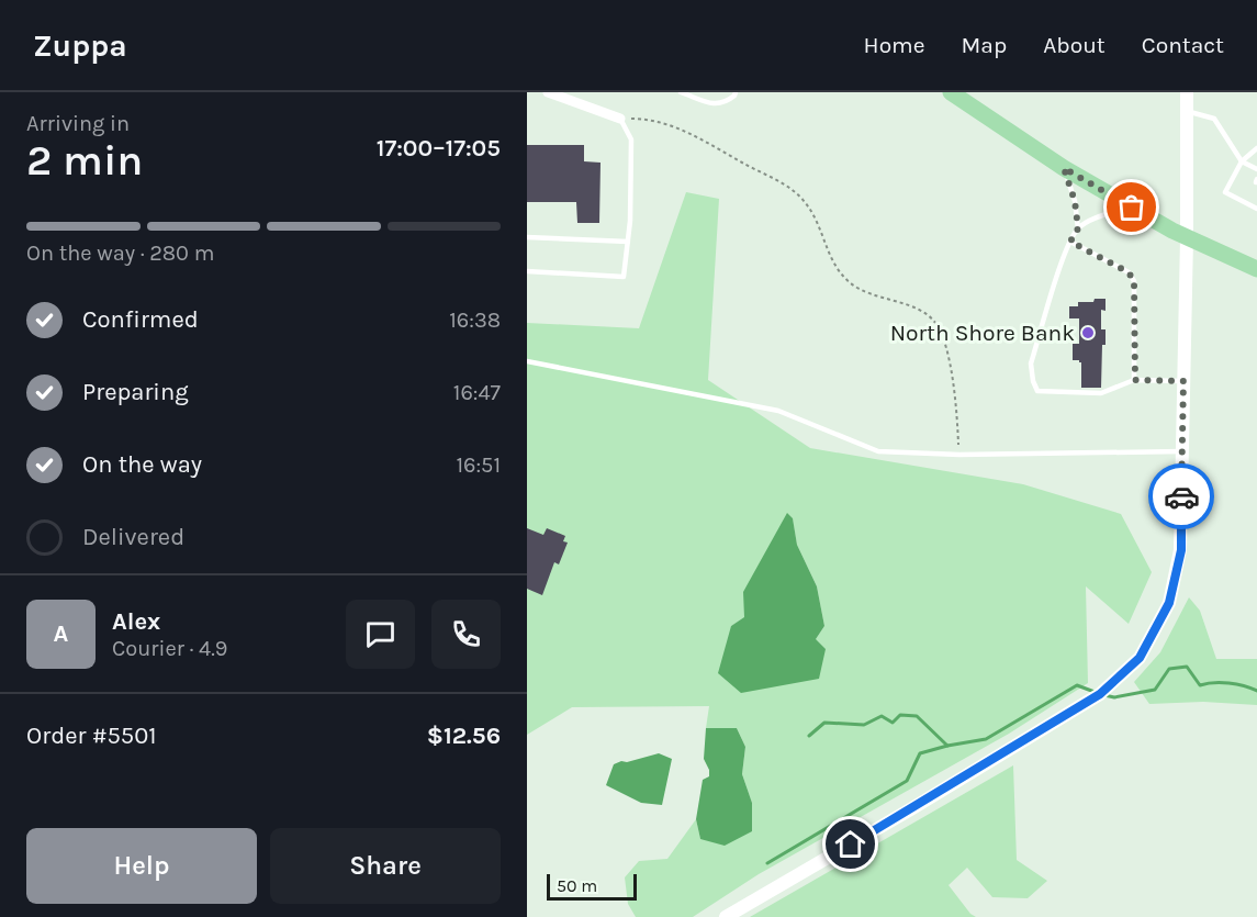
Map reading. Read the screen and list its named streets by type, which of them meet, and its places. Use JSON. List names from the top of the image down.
{
  "places": ["North Shore Bank"],
  "scale_bar": "50 m",
  "page": {
    "header": "Zuppa",
    "nav": [
      "Home",
      "Map",
      "About",
      "Contact"
    ],
    "heading": ["2 min", "Arriving in", "17:00–17:05"],
    "panel": [
      "Alex",
      "Courier · 4.9",
      "Order #5501",
      "$12.56"
    ],
    "bar": "On the way · 280 m",
    "list": [
      ["Confirmed", "16:38"],
      ["Preparing", "16:47"],
      ["On the way", "16:51"],
      "Delivered"
    ],
    "round": "A",
    "buttons": ["Help", "Share"],
    "scale": "50 m"
  }
}
